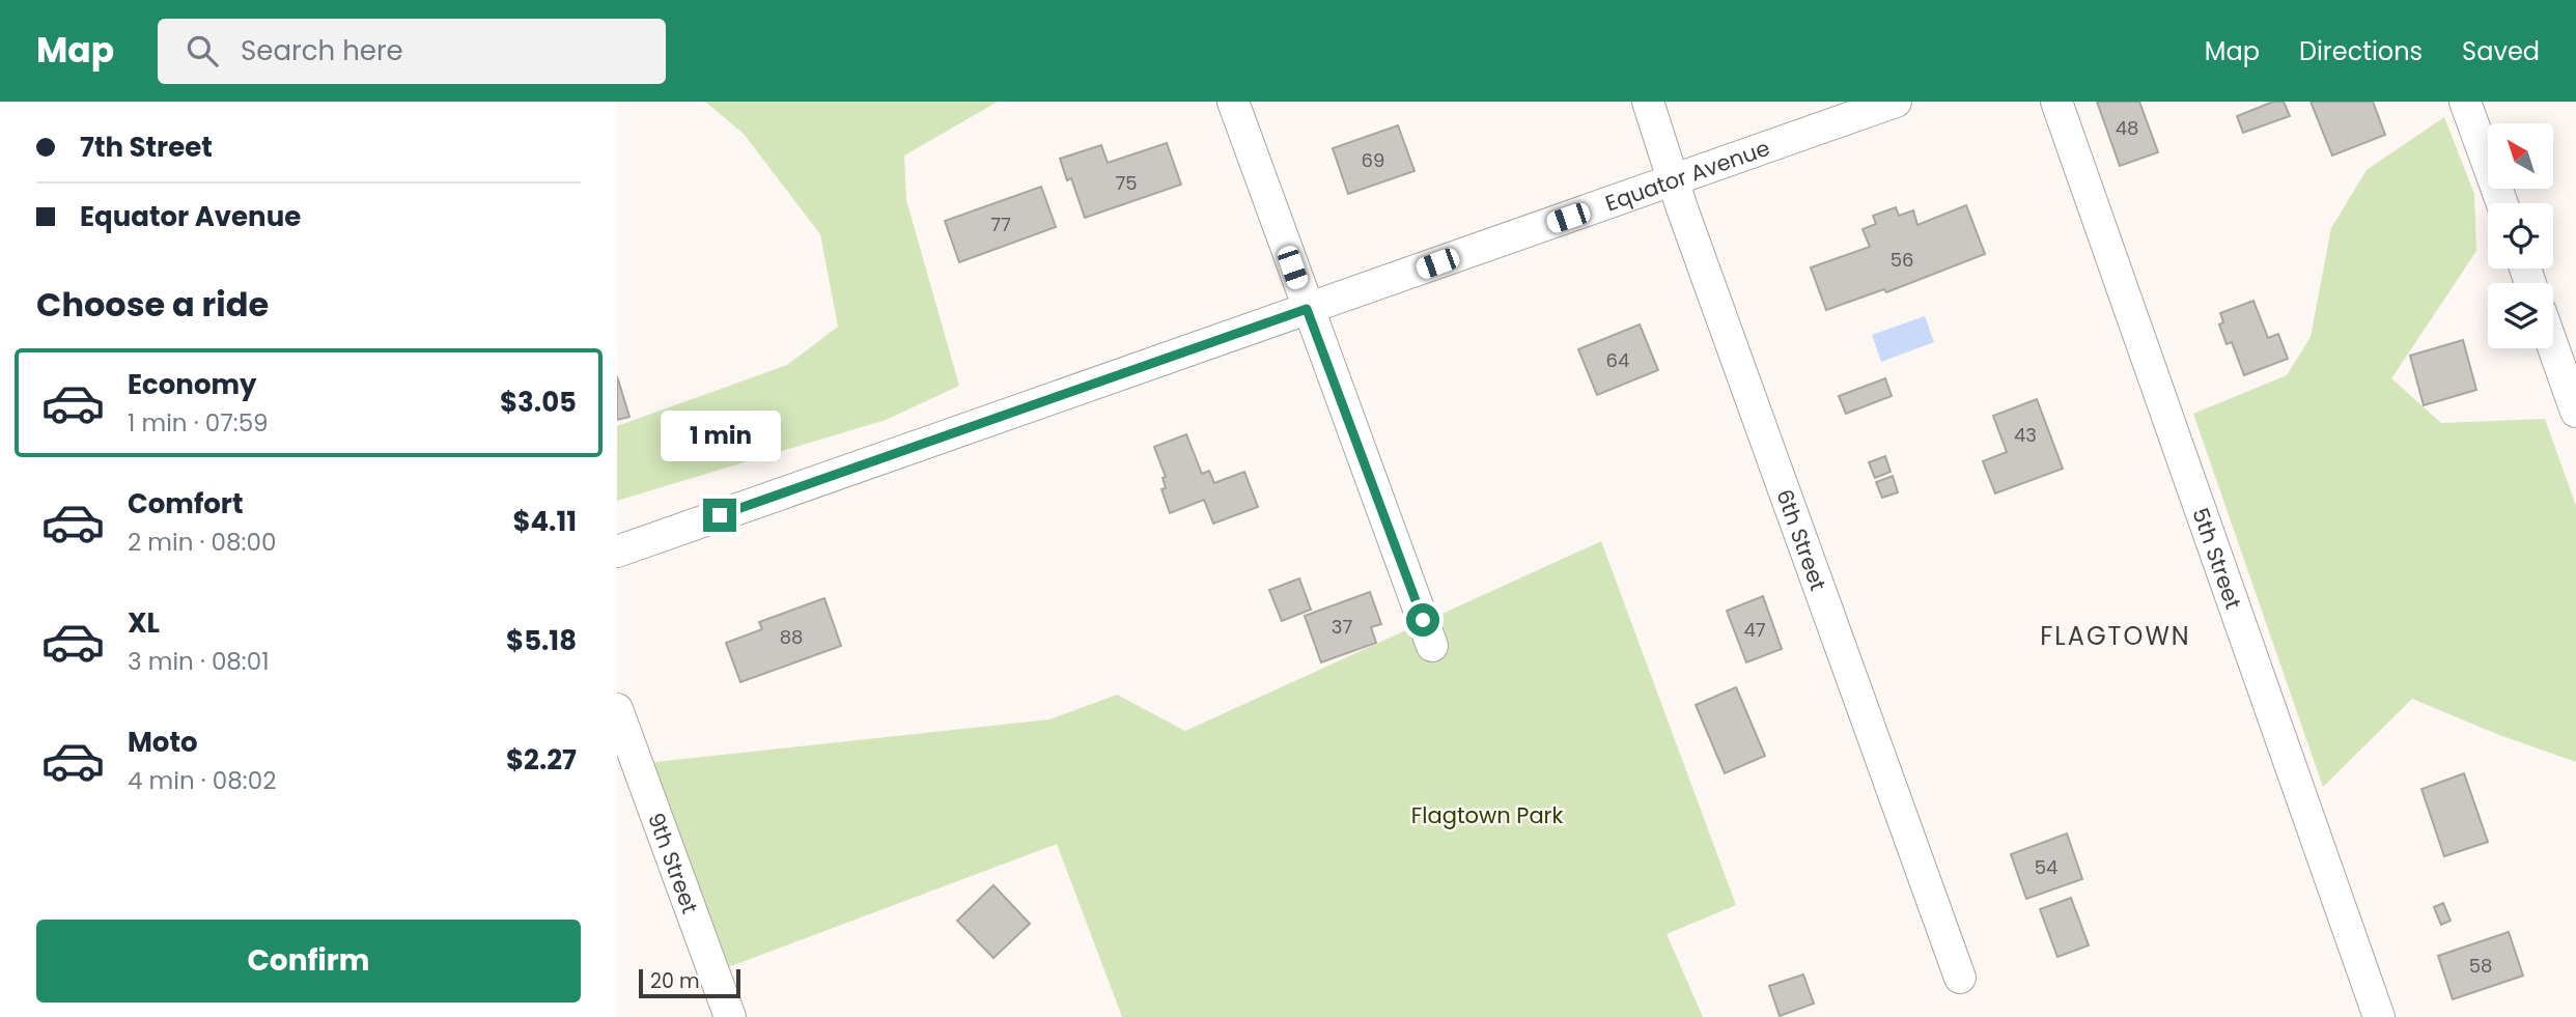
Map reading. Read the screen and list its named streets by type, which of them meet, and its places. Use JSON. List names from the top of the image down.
{
  "streets": {
    "street": [
      "Equator Avenue",
      "6th Street",
      "5th Street",
      "9th Street"
    ]
  },
  "crossings": [
    ["Equator Avenue", "6th Street"]
  ],
  "districts": ["FLAGTOWN"],
  "parks": ["Flagtown Park"],
  "house_numbers": [
    "48",
    "69",
    "75",
    "77",
    "56",
    "64",
    "43",
    "37",
    "47",
    "88",
    "54",
    "58"
  ],
  "scale_bar": "20 m",
  "north": "top left",
  "page": {
    "header": "Map",
    "search": "Search here",
    "nav": ["Map", "Directions", "Saved"],
    "banner": ["7th Street", "Equator Avenue"],
    "heading": "Choose a ride",
    "list": [
      {
        "name": "Economy",
        "note": "1 min · 07:59",
        "value": "$3.05"
      },
      {
        "name": "Comfort",
        "note": "2 min · 08:00",
        "value": "$4.11"
      },
      {
        "name": "XL",
        "note": "3 min · 08:01",
        "value": "$5.18"
      },
      {
        "name": "Moto",
        "note": "4 min · 08:02",
        "value": "$2.27"
      }
    ],
    "bubble": "1 min",
    "buttons": "Confirm",
    "scale": "20 m"
  }
}
